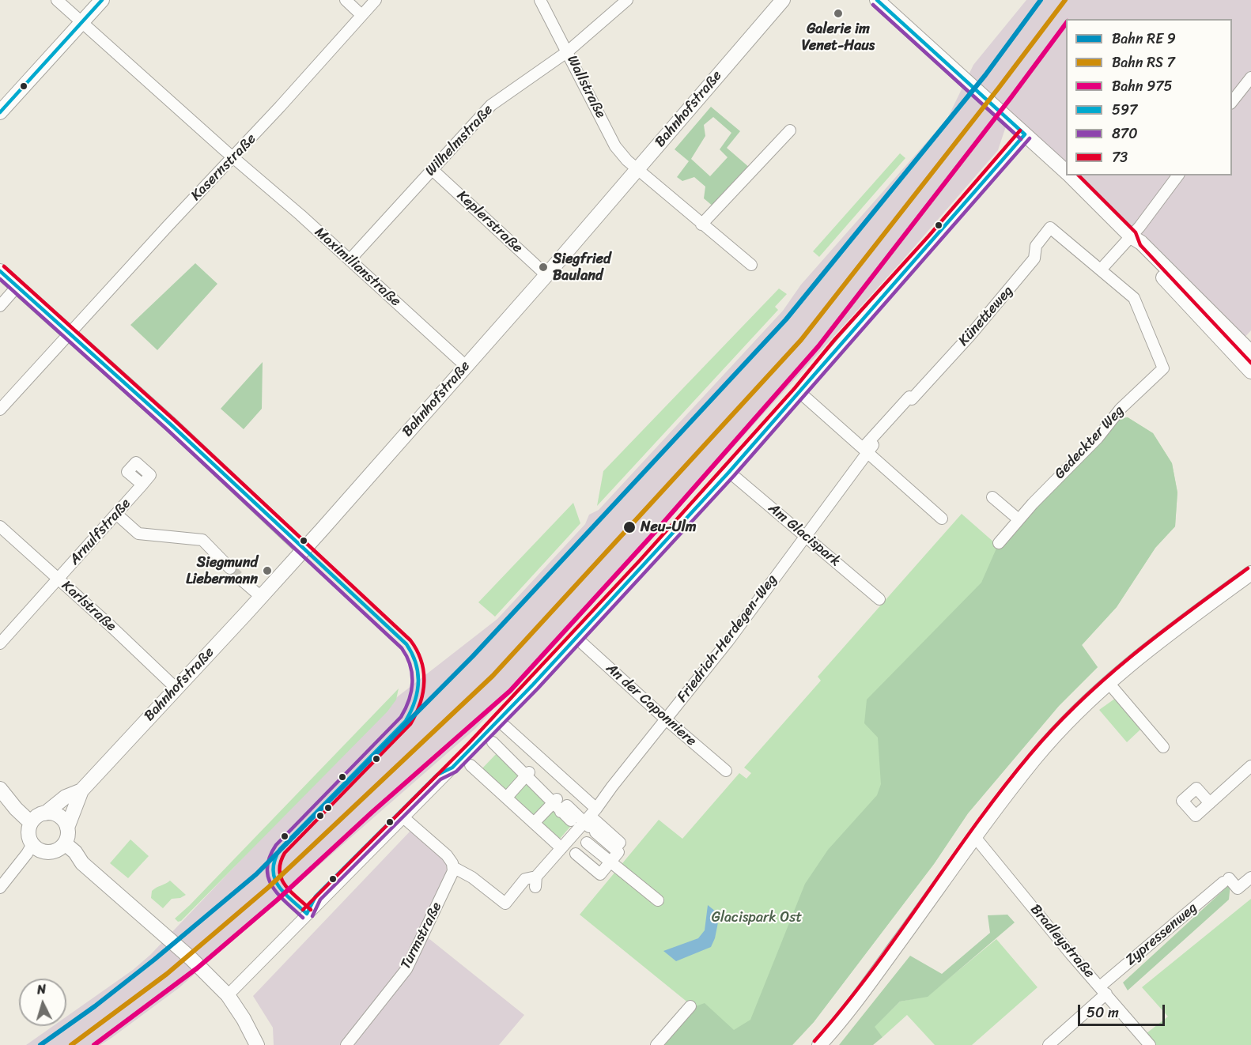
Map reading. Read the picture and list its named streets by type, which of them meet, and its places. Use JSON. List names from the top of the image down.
{
  "streets": {
    "street": [
      "Wallstraße",
      "Bahnhofstraße",
      "Wilhelmstraße",
      "Kasernstraße",
      "Keplerstraße",
      "Maximilianstraße",
      "Künetteweg",
      "Gedeckter Weg",
      "Arnulfstraße",
      "Am Glacispark",
      "Karlstraße",
      "Friedrich-Herdegen-Weg",
      "An der Caponniere",
      "Zypressenweg",
      "Turmstraße",
      "Bradleystraße"
    ]
  },
  "crossings": [
    ["Wallstraße", "Bahnhofstraße"],
    ["Wallstraße", "Wilhelmstraße"],
    ["Bahnhofstraße", "Keplerstraße"],
    ["Bahnhofstraße", "Maximilianstraße"],
    ["Bahnhofstraße", "Karlstraße"],
    ["Wilhelmstraße", "Keplerstraße"],
    ["Wilhelmstraße", "Maximilianstraße"],
    ["Kasernstraße", "Maximilianstraße"],
    ["Künetteweg", "Gedeckter Weg"],
    ["Künetteweg", "Friedrich-Herdegen-Weg"],
    ["Arnulfstraße", "Karlstraße"],
    ["Am Glacispark", "Friedrich-Herdegen-Weg"],
    ["Friedrich-Herdegen-Weg", "An der Caponniere"],
    ["Friedrich-Herdegen-Weg", "Turmstraße"],
    ["Zypressenweg", "Bradleystraße"]
  ],
  "parks": ["Glacispark Ost"],
  "places": [
    "Galerie im Venet-Haus",
    "Siegfried Bauland",
    "Neu-Ulm",
    "Siegmund Liebermann"
  ],
  "lines": [
    "transit line 597",
    "transit line 870",
    "rail line 975",
    "transit line 73"
  ],
  "legend": [
    "Bahn RE 9",
    "Bahn RS 7",
    "Bahn 975",
    "597",
    "870",
    "73"
  ],
  "scale_bar": "50 m",
  "north": "top"
}
